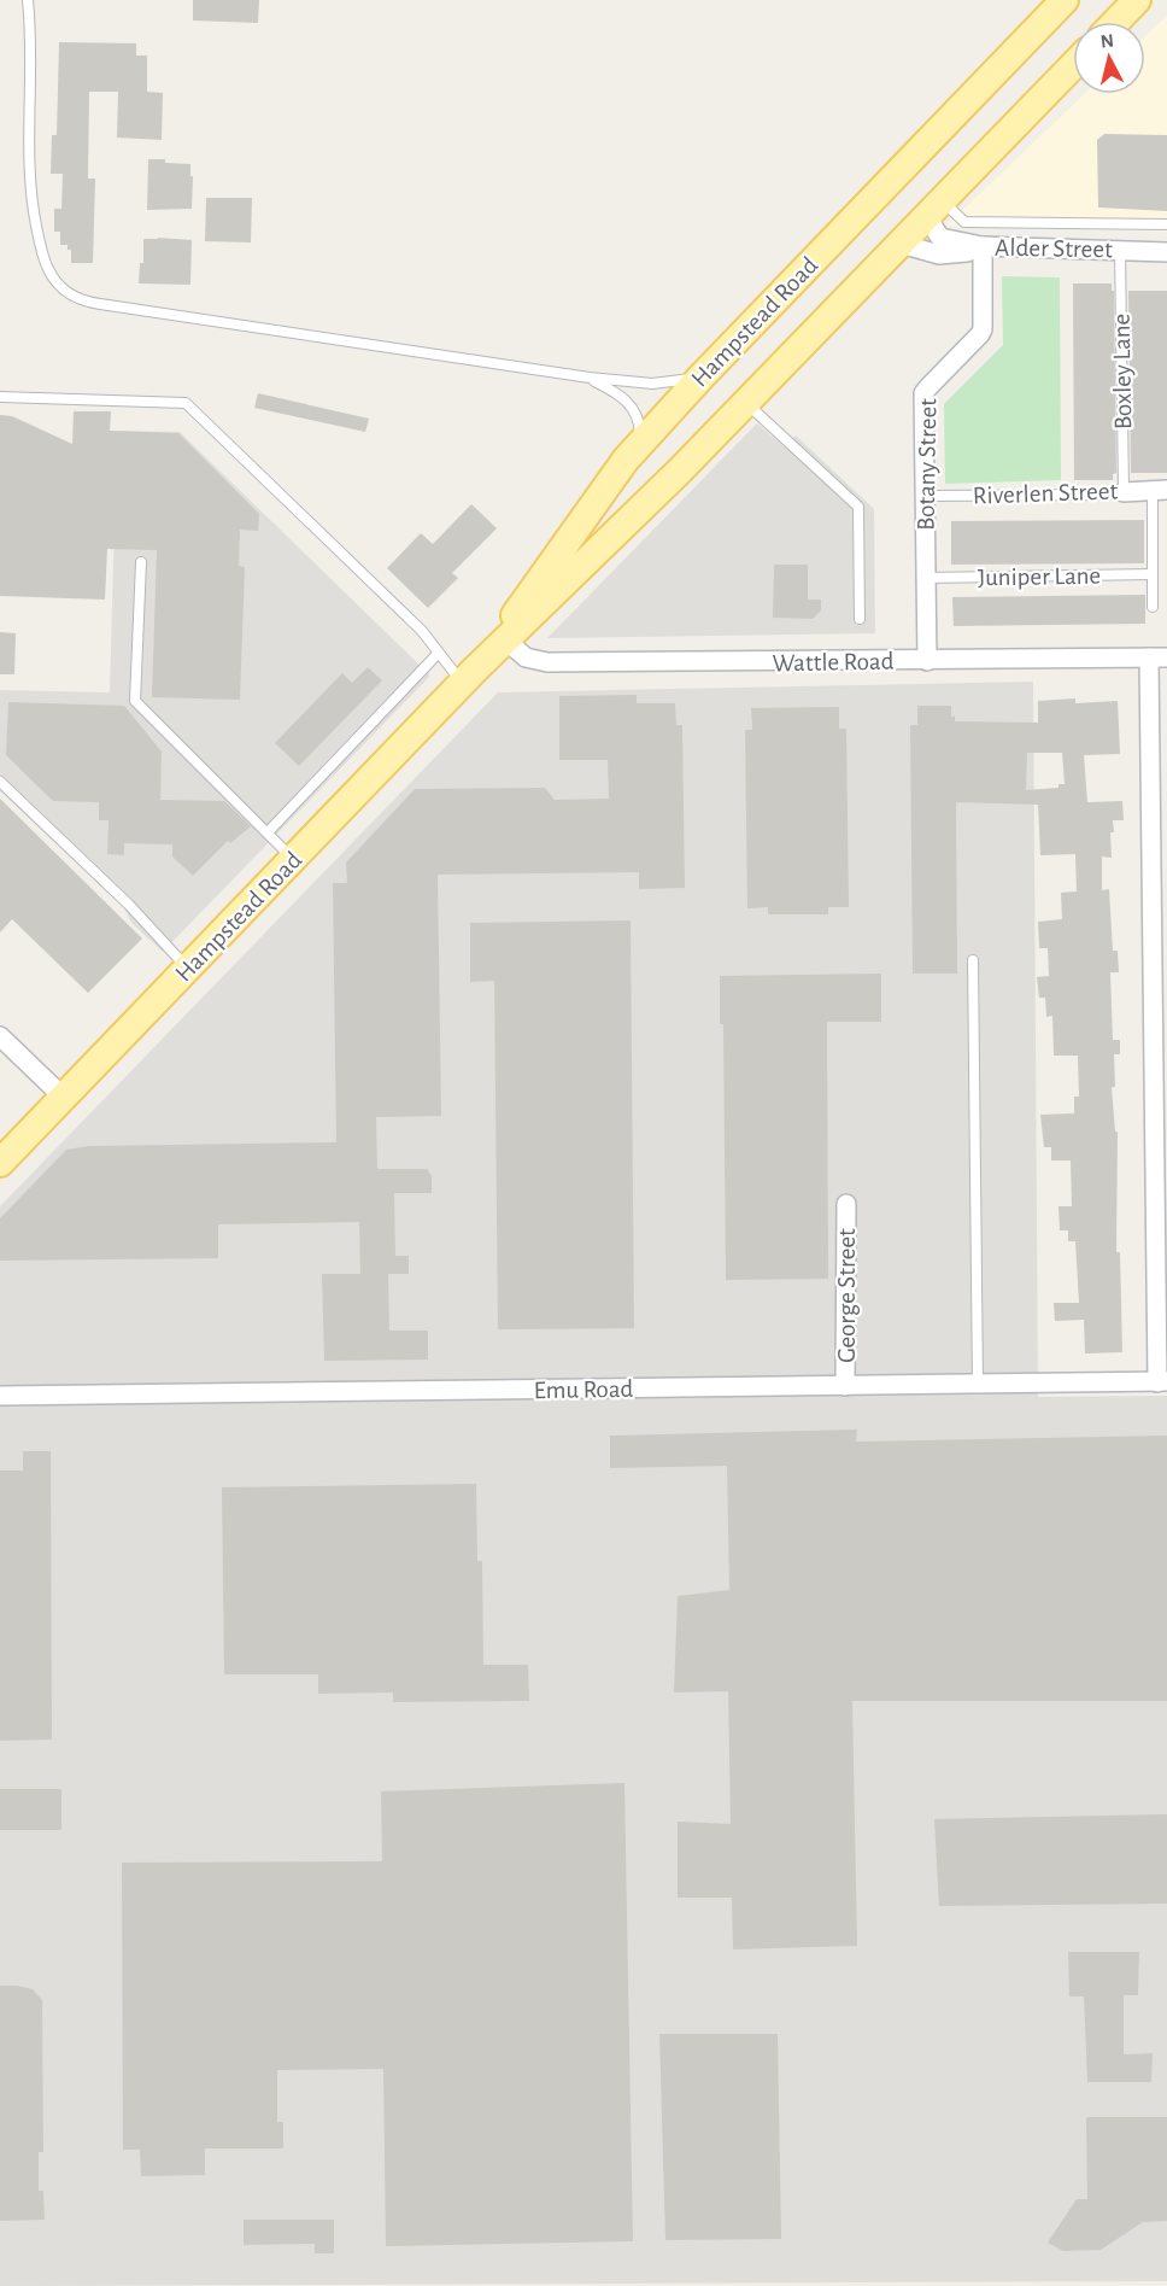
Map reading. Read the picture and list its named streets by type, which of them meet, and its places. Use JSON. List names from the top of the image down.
{
  "streets": {
    "main road": ["Hampstead Road"],
    "street": [
      "Alder Street",
      "Botany Street",
      "Riverlen Street",
      "Wattle Road",
      "George Street",
      "Emu Road"
    ],
    "lane": ["Boxley Lane", "Juniper Lane"]
  },
  "crossings": [
    ["Alder Street", "Hampstead Road"],
    ["Alder Street", "Boxley Lane"],
    ["Alder Street", "Botany Street"],
    ["Hampstead Road", "Wattle Road"],
    ["Boxley Lane", "Riverlen Street"],
    ["Botany Street", "Riverlen Street"],
    ["Botany Street", "Juniper Lane"],
    ["Botany Street", "Wattle Road"],
    ["George Street", "Emu Road"]
  ],
  "north": "top"
}
